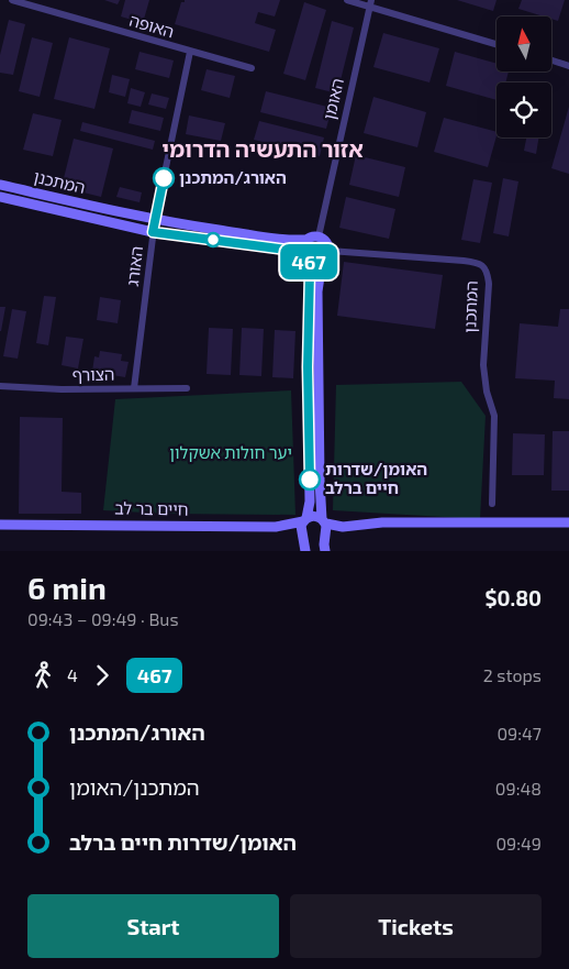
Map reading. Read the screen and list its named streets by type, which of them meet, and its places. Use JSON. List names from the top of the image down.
{
  "streets": {
    "street": [
      "האופה",
      "האומן",
      "המתכנן",
      "האורג",
      "הצורף",
      "חיים בר לב"
    ]
  },
  "crossings": [
    ["האופה", "האורג"],
    ["האומן", "המתכנן"],
    ["המתכנן", "האורג"],
    ["האורג", "הצורף"]
  ],
  "districts": ["אזור התעשיה הדרומי"],
  "parks": ["יער חולות אשקלון"],
  "places": ["האורג/המתכנן", "האומן/שדרות חיים ברלב"],
  "lines": ["bus line 467"],
  "north": "top",
  "page": {
    "on_map": "467",
    "heading": ["6 min", "09:43 – 09:49 · Bus", "$0.80"],
    "legs": ["4", "467", "2 stops"],
    "list": [
      {
        "name": "האורג/המתכנן",
        "value": "09:47"
      },
      {
        "name": "המתכנן/האומן",
        "value": "09:48"
      },
      {
        "name": "האומן/שדרות חיים ברלב",
        "value": "09:49"
      }
    ],
    "buttons": ["Start", "Tickets"]
  }
}
